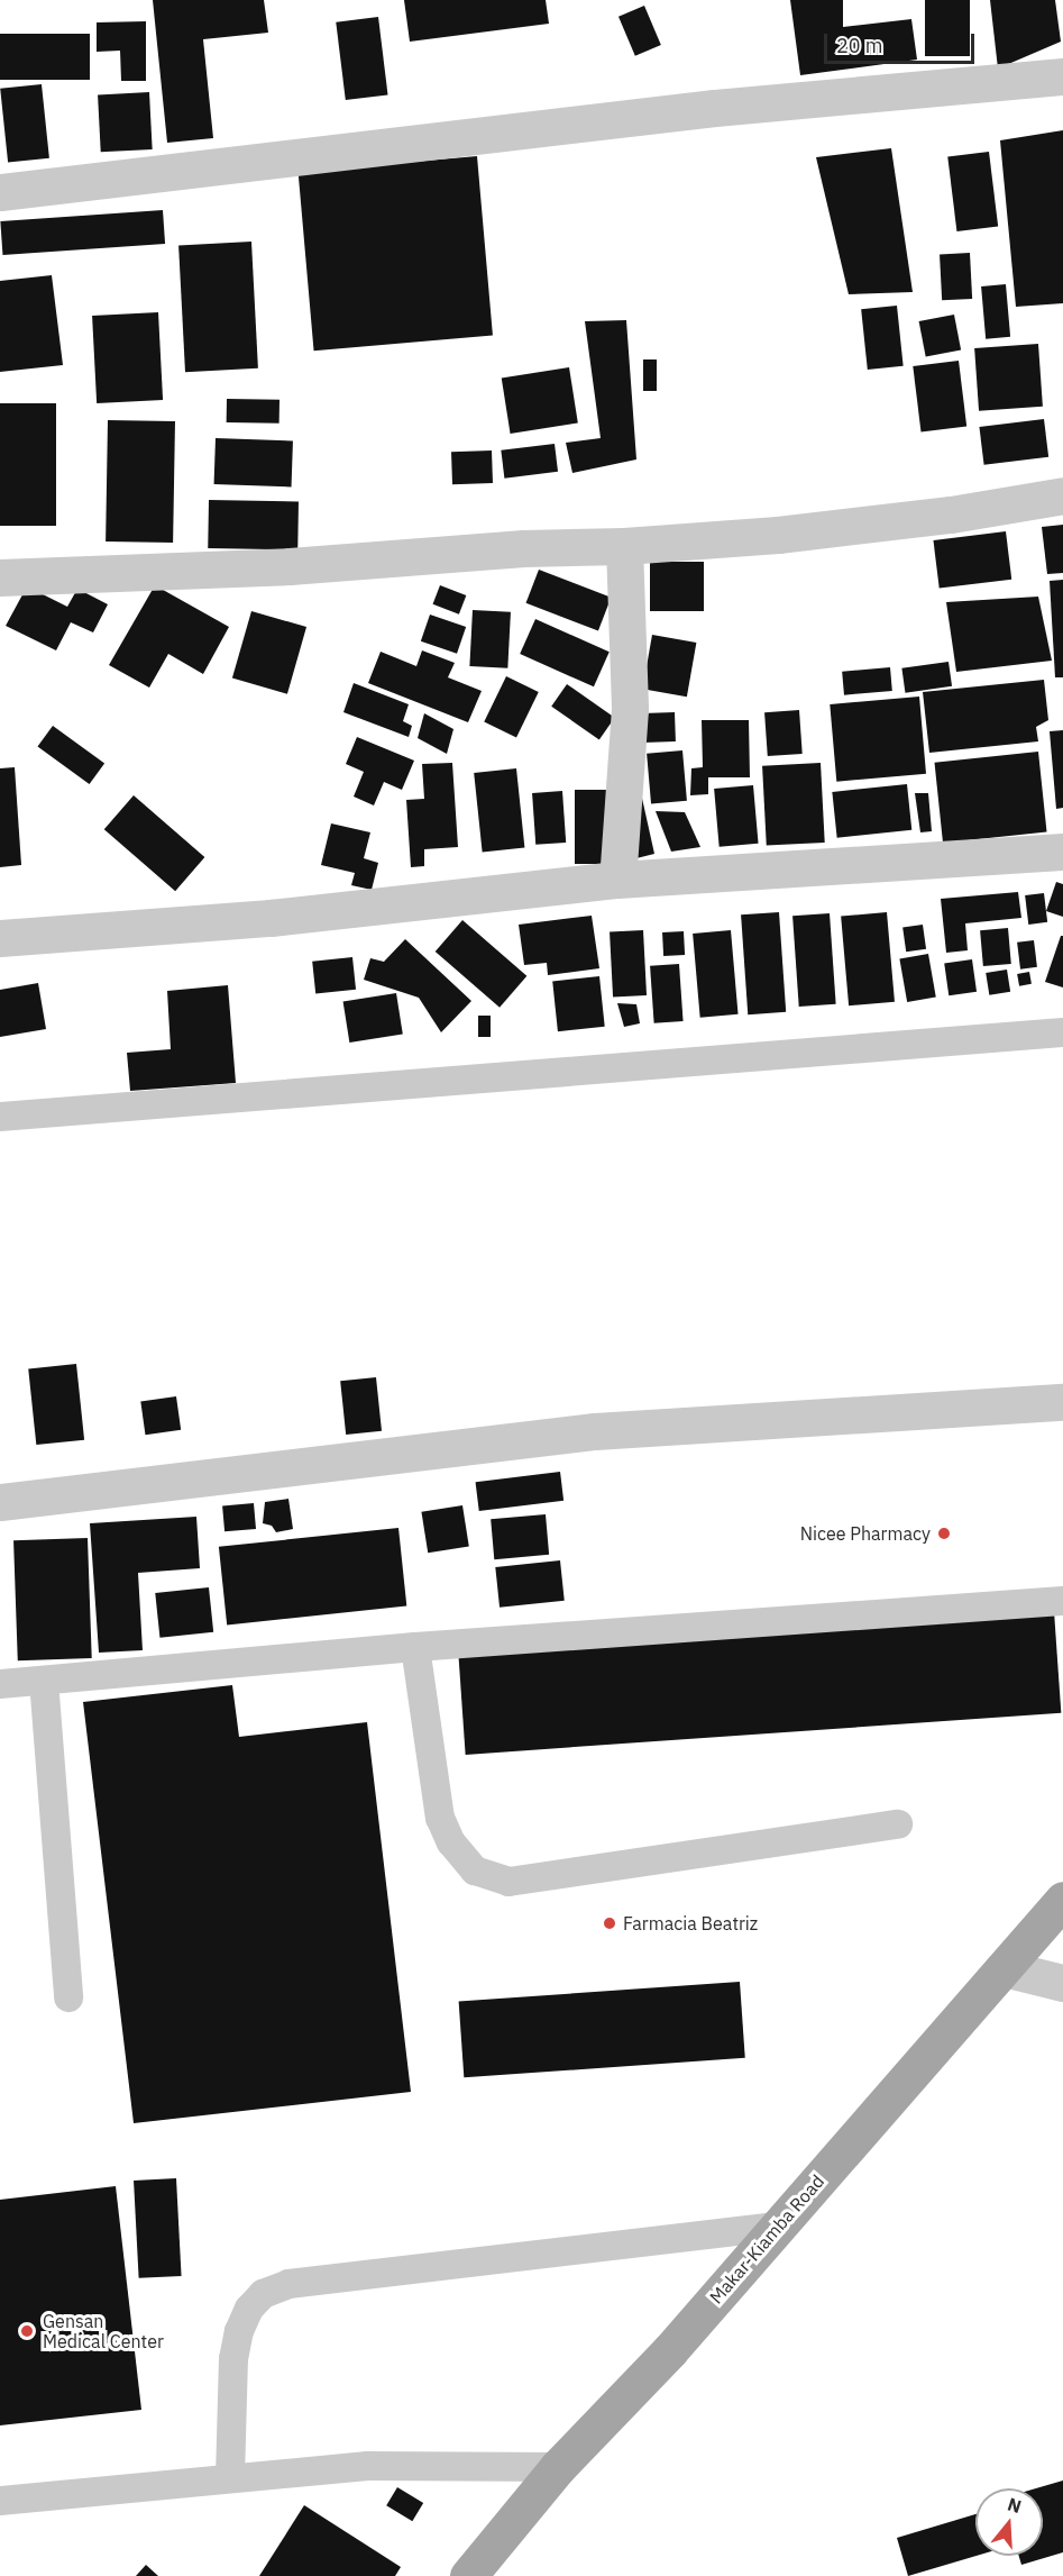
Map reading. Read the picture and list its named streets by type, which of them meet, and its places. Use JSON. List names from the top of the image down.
{
  "streets": {
    "main road": ["Makar-Kiamba Road"]
  },
  "places": ["Nicee Pharmacy", "Farmacia Beatriz", "Gensan Medical Center"],
  "scale_bar": "20 m",
  "north": "top"
}
